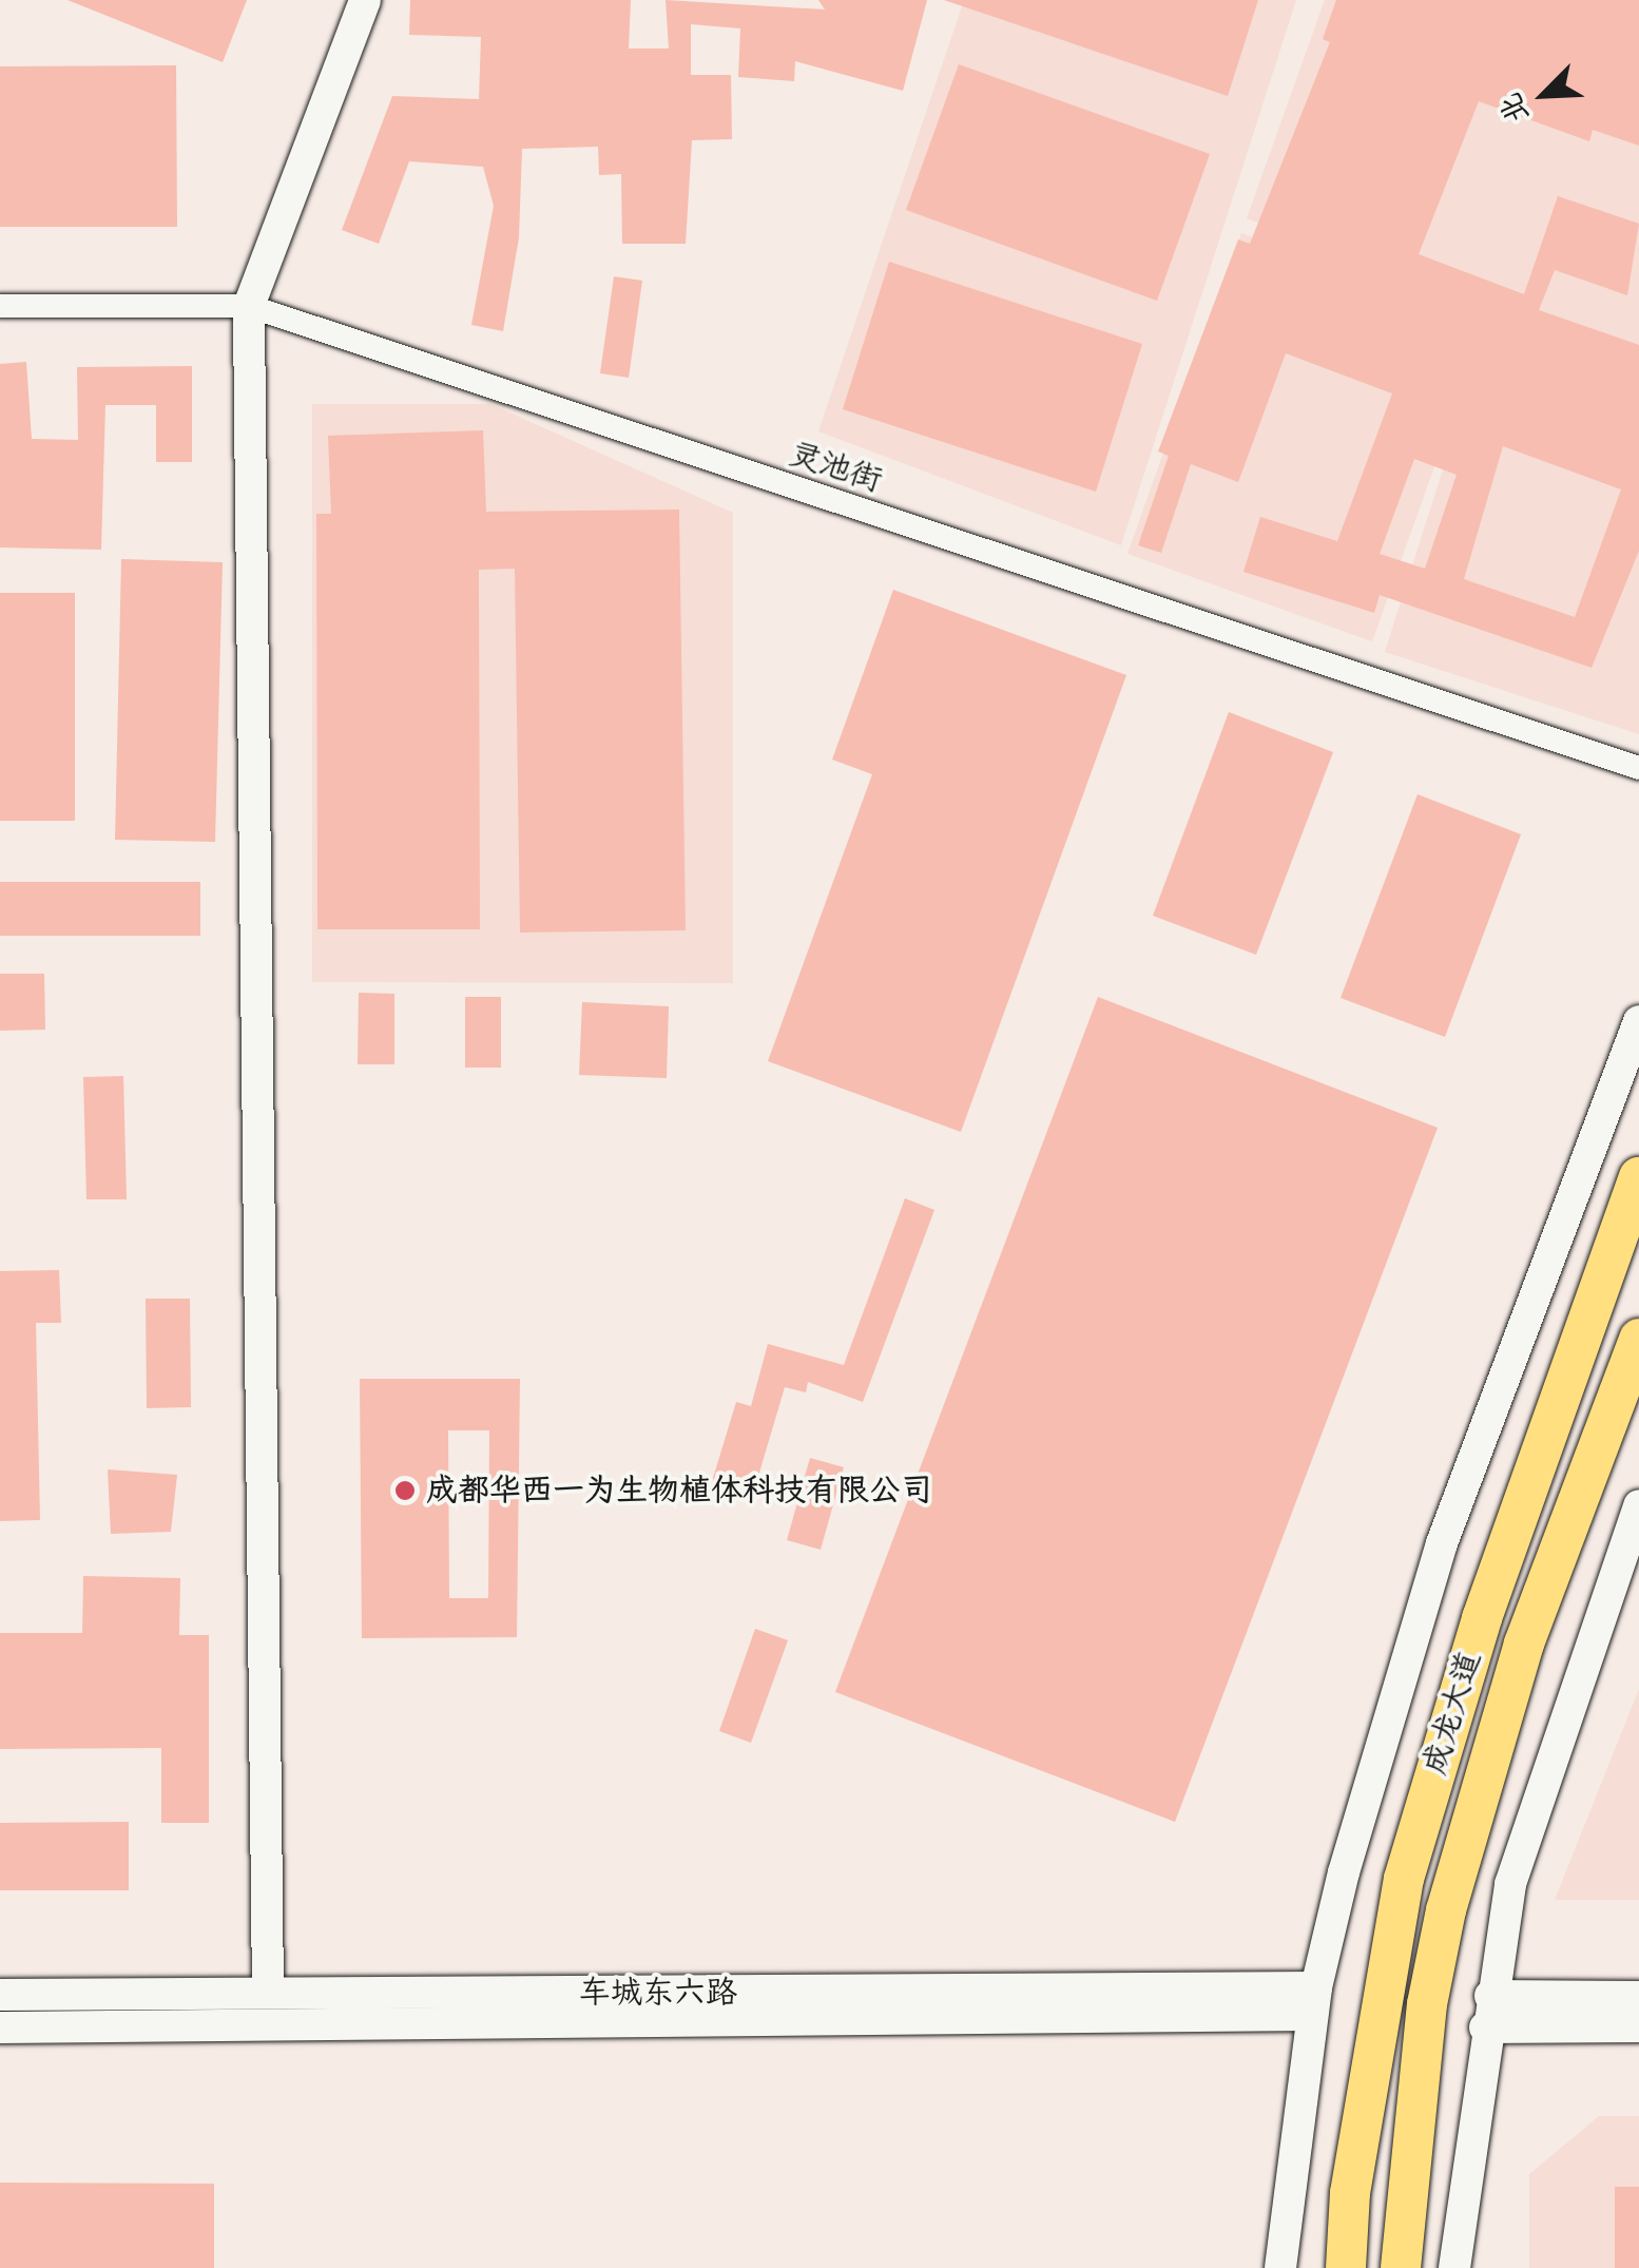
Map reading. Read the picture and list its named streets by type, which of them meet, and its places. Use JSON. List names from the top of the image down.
{
  "streets": {
    "highway": ["成龙大道"],
    "street": ["灵池街", "车城东六路"]
  },
  "places": ["成都华西一为生物植体科技有限公司"],
  "north": "bottom left"
}
